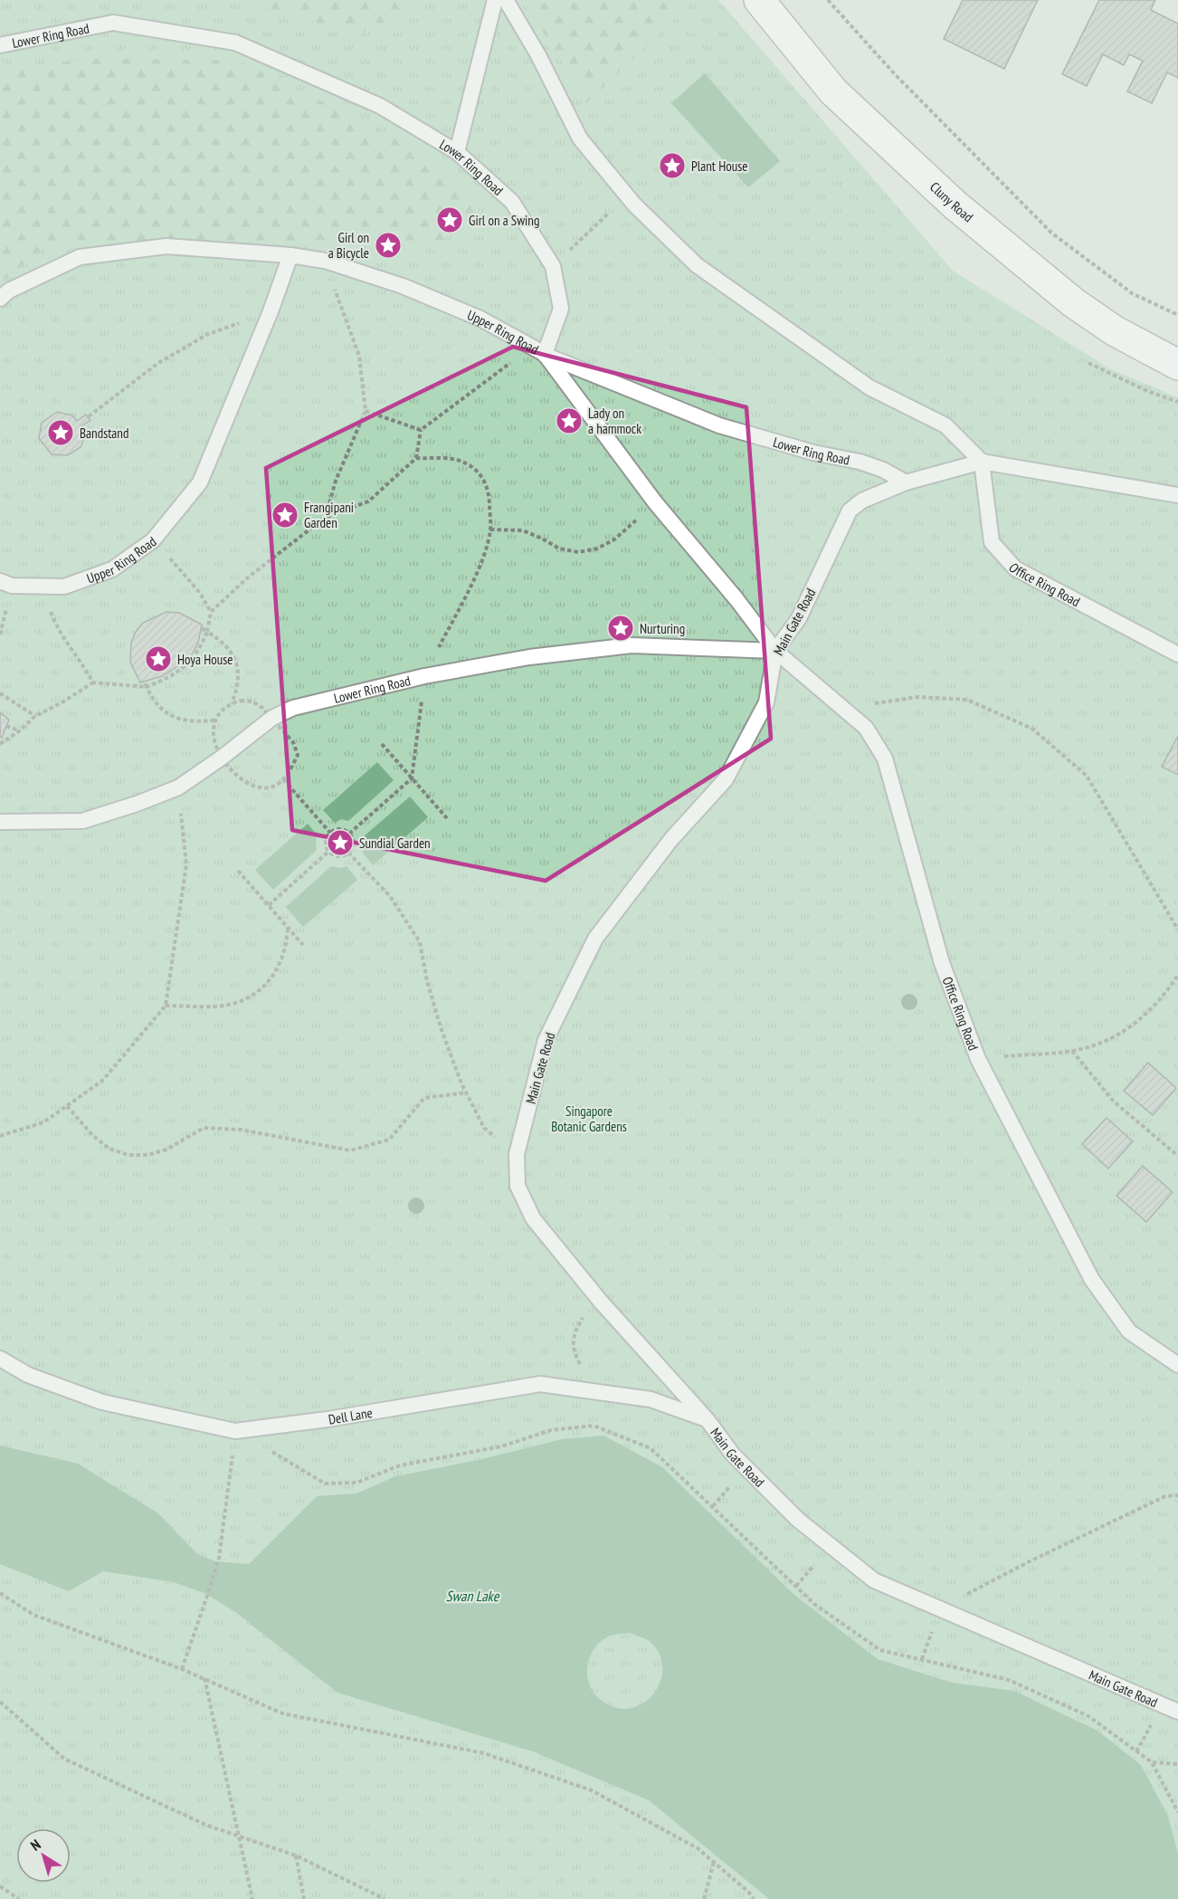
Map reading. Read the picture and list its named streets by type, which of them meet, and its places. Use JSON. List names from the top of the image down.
{
  "streets": {
    "street": ["Cluny Road"],
    "lane": [
      "Lower Ring Road",
      "Upper Ring Road",
      "Office Ring Road",
      "Main Gate Road",
      "Dell Lane"
    ]
  },
  "crossings": [
    ["Lower Ring Road", "Upper Ring Road"],
    ["Lower Ring Road", "Office Ring Road"],
    ["Lower Ring Road", "Main Gate Road"],
    ["Upper Ring Road", "Office Ring Road"],
    ["Upper Ring Road", "Main Gate Road"],
    ["Office Ring Road", "Main Gate Road"],
    ["Main Gate Road", "Dell Lane"]
  ],
  "water": ["Swan Lake"],
  "parks": ["Singapore Botanic Gardens"],
  "places": {
    "place": [
      "Plant House",
      "Girl on a Swing",
      "Girl on a Bicycle",
      "Lady on a hammock",
      "Bandstand",
      "Frangipani Garden",
      "Nurturing",
      "Hoya House",
      "Sundial Garden"
    ]
  },
  "north": "top left"
}
